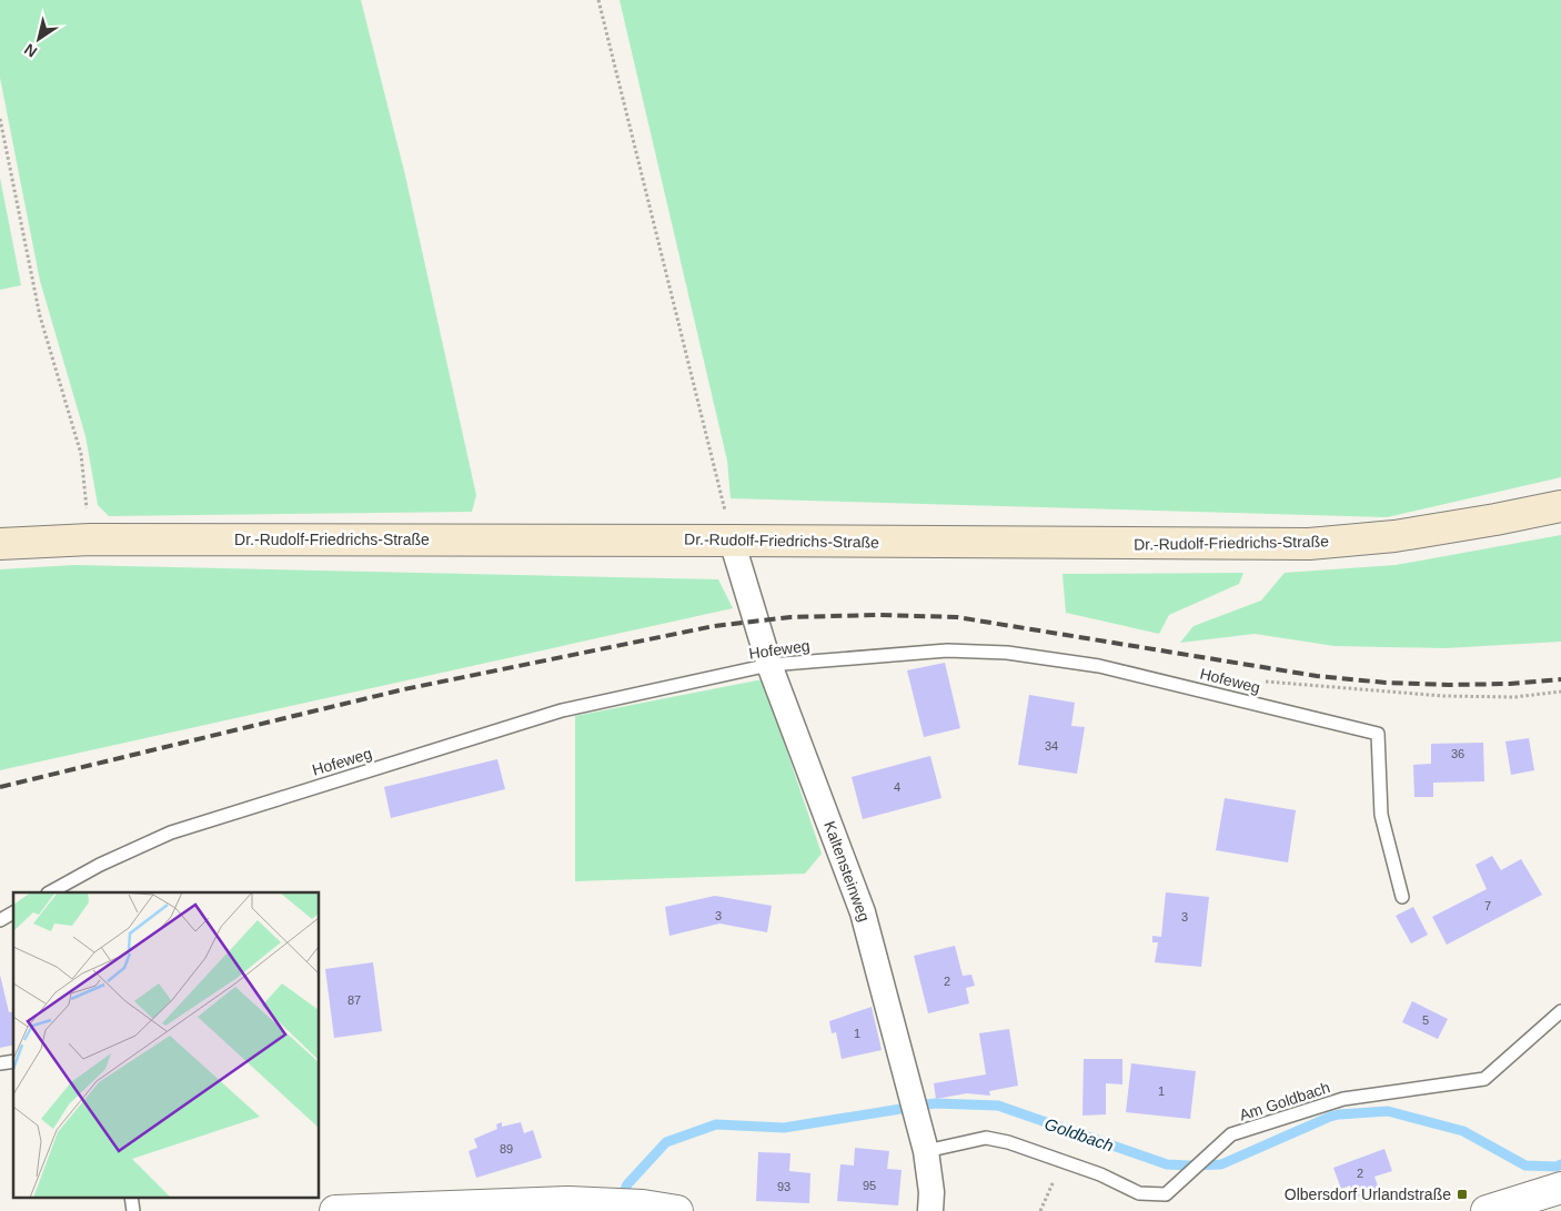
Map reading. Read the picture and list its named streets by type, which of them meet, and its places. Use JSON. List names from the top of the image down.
{
  "streets": {
    "main road": ["Dr.-Rudolf-Friedrichs-Straße"],
    "street": ["Kaltensteinweg"],
    "lane": ["Hofeweg", "Am Goldbach"]
  },
  "crossings": [
    ["Dr.-Rudolf-Friedrichs-Straße", "Kaltensteinweg"],
    ["Hofeweg", "Kaltensteinweg"],
    ["Kaltensteinweg", "Am Goldbach"]
  ],
  "water": ["Goldbach"],
  "places": {
    "transit": ["Olbersdorf Urlandstraße"]
  },
  "house_numbers": [
    "34",
    "36",
    "4",
    "7",
    "3",
    "3",
    "2",
    "87",
    "5",
    "1",
    "1",
    "89",
    "2",
    "95",
    "93"
  ],
  "north": "bottom left"
}
